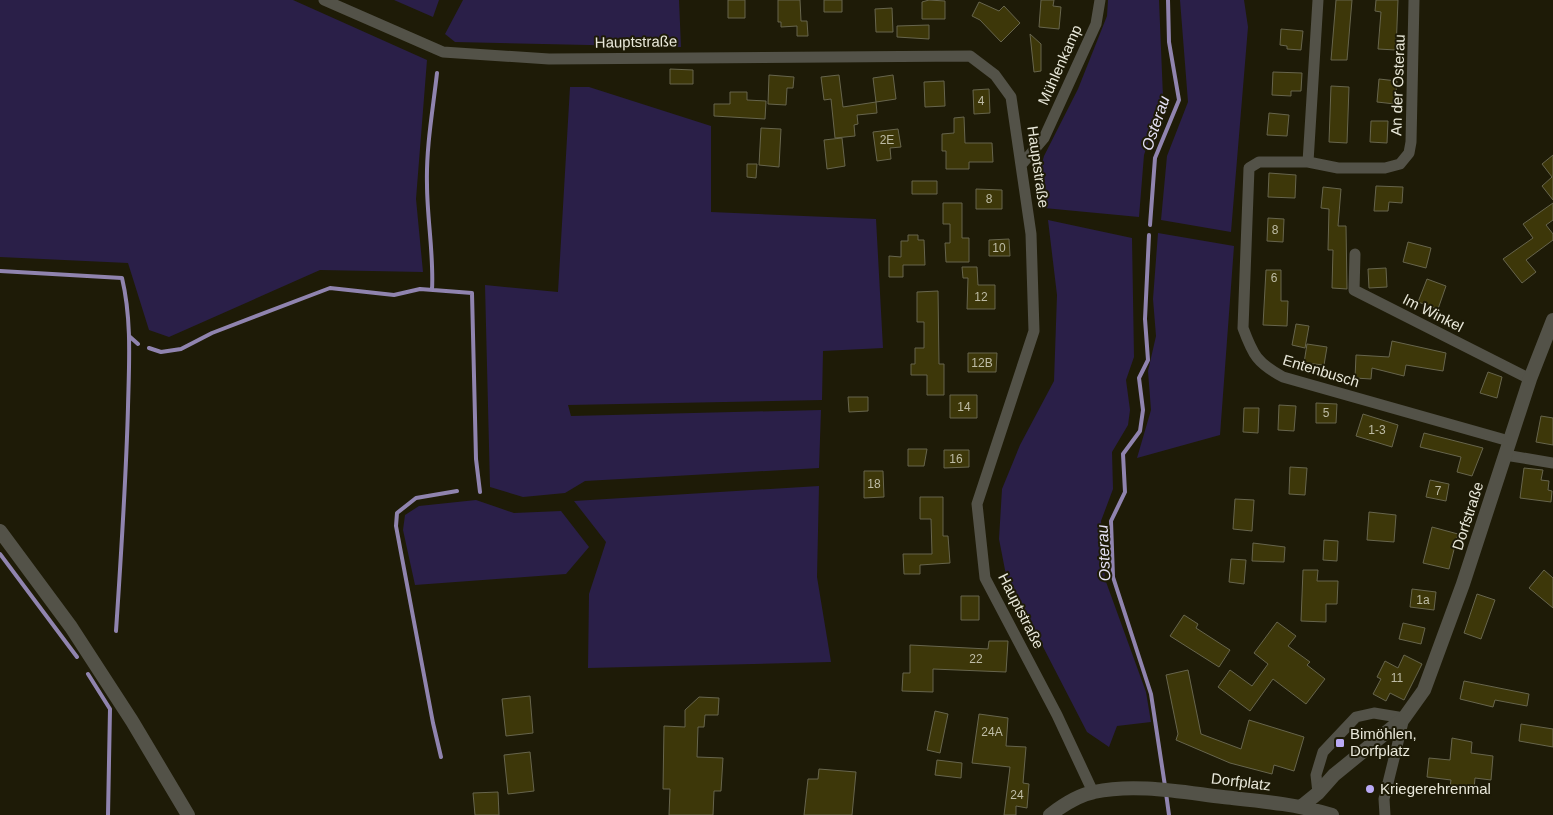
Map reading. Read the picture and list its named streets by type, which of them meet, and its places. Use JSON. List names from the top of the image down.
{
  "streets": {
    "street": [
      "Hauptstraße",
      "Mühlenkamp",
      "An der Osterau",
      "Im Winkel",
      "Entenbusch",
      "Dorfstraße",
      "Dorfplatz"
    ]
  },
  "crossings": [
    ["Hauptstraße", "Mühlenkamp"],
    ["Hauptstraße", "Dorfplatz"],
    ["An der Osterau", "Entenbusch"],
    ["Im Winkel", "Dorfstraße"],
    ["Entenbusch", "Dorfstraße"]
  ],
  "water": ["Osterau"],
  "places": {
    "transit": ["Bimöhlen, Dorfplatz"],
    "other": ["Kriegerehrenmal"]
  },
  "house_numbers": [
    "4",
    "2E",
    "8",
    "8",
    "10",
    "6",
    "12",
    "12B",
    "14",
    "5",
    "1-3",
    "16",
    "18",
    "7",
    "1a",
    "22",
    "11",
    "24A",
    "24"
  ]
}
